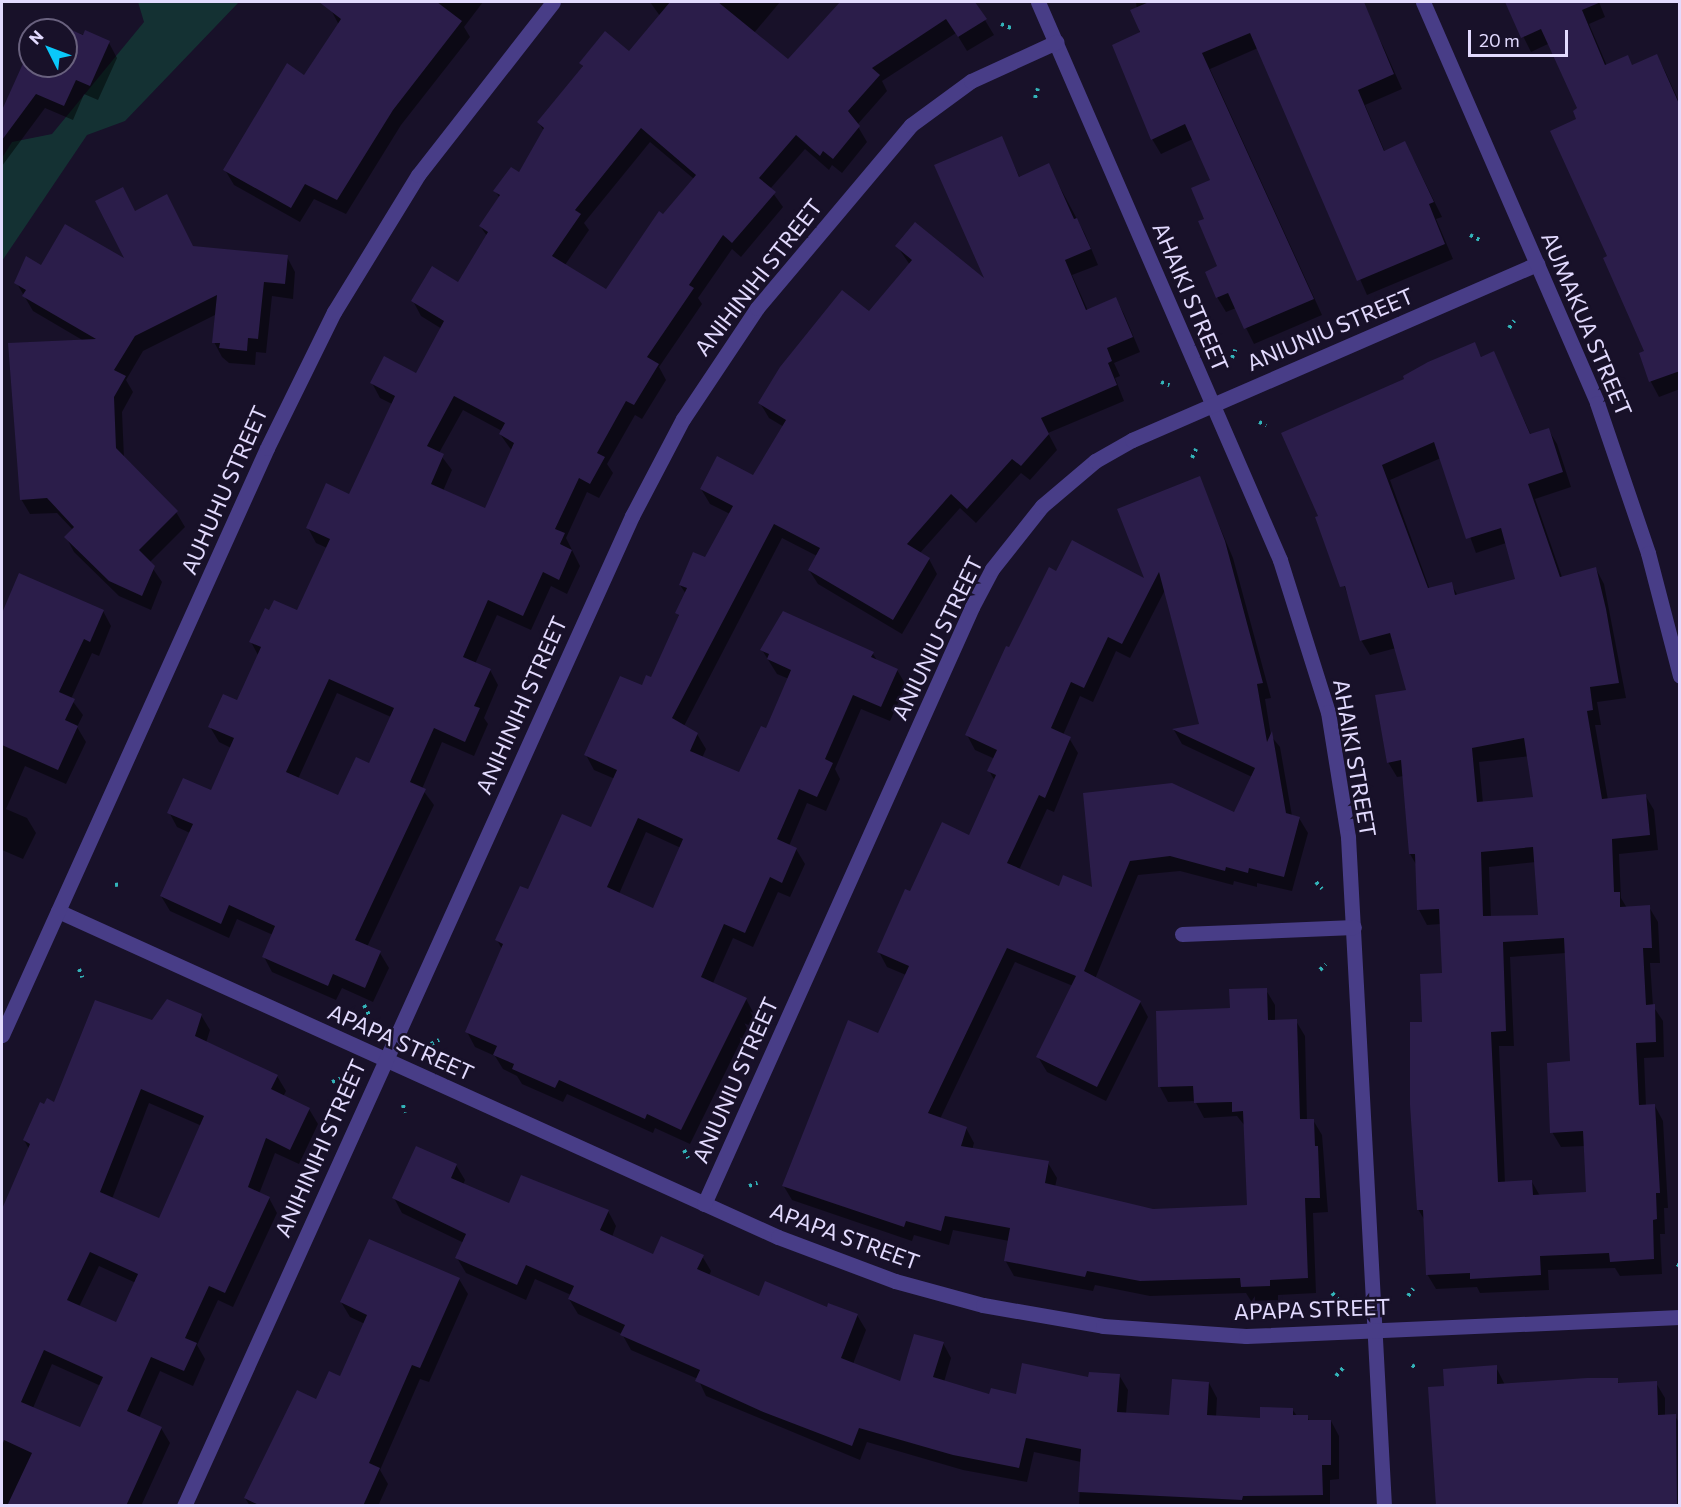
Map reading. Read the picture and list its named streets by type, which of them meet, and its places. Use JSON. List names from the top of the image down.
{
  "streets": {
    "street": [
      "ANIHINIHI STREET",
      "AHAIKI STREET",
      "AUMAKUA STREET",
      "ANIUNIU STREET",
      "AUHUHU STREET",
      "APAPA STREET"
    ]
  },
  "crossings": [
    ["ANIHINIHI STREET", "AHAIKI STREET"],
    ["ANIHINIHI STREET", "APAPA STREET"],
    ["AHAIKI STREET", "ANIUNIU STREET"],
    ["AHAIKI STREET", "APAPA STREET"],
    ["AUMAKUA STREET", "ANIUNIU STREET"],
    ["ANIUNIU STREET", "APAPA STREET"],
    ["AUHUHU STREET", "APAPA STREET"]
  ],
  "scale_bar": "20 m",
  "north": "top left"
}
